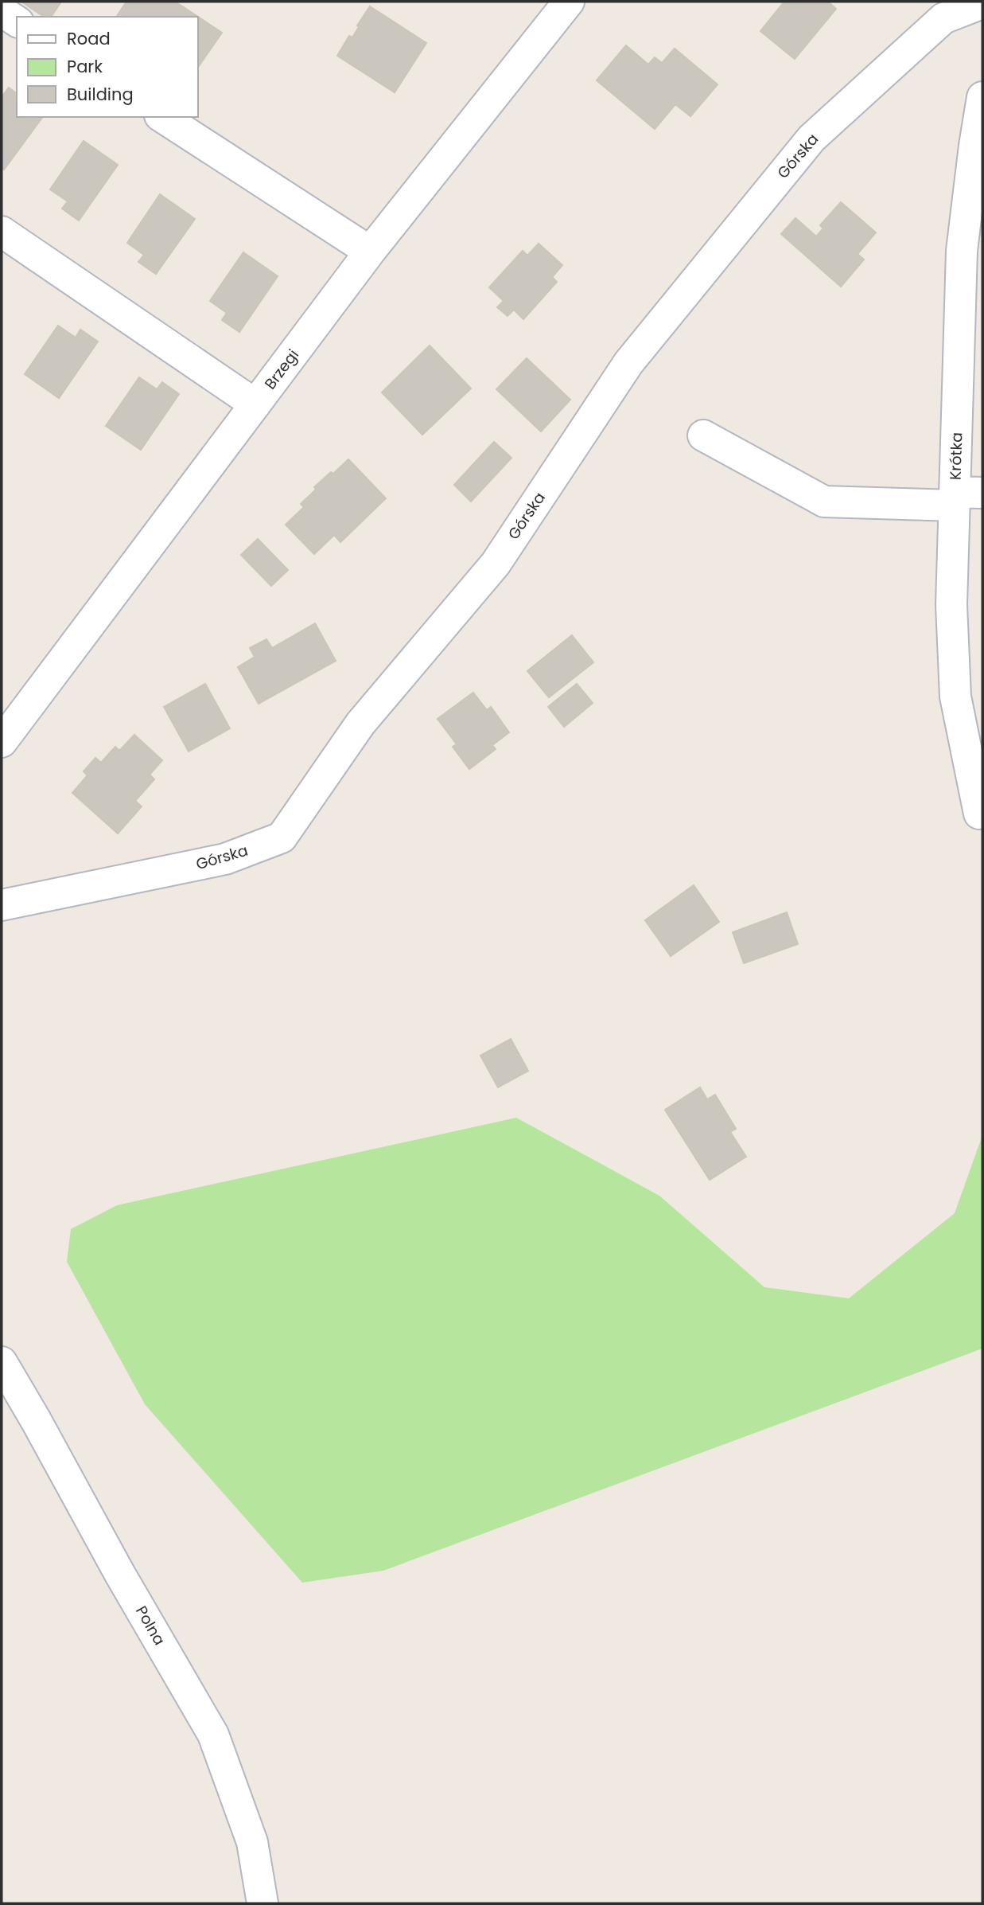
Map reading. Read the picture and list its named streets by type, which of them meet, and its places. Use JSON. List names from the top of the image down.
{
  "streets": {
    "street": [
      "Górska",
      "Brzegi",
      "Krótka",
      "Polna"
    ]
  },
  "legend": ["Road", "Park", "Building"]
}
